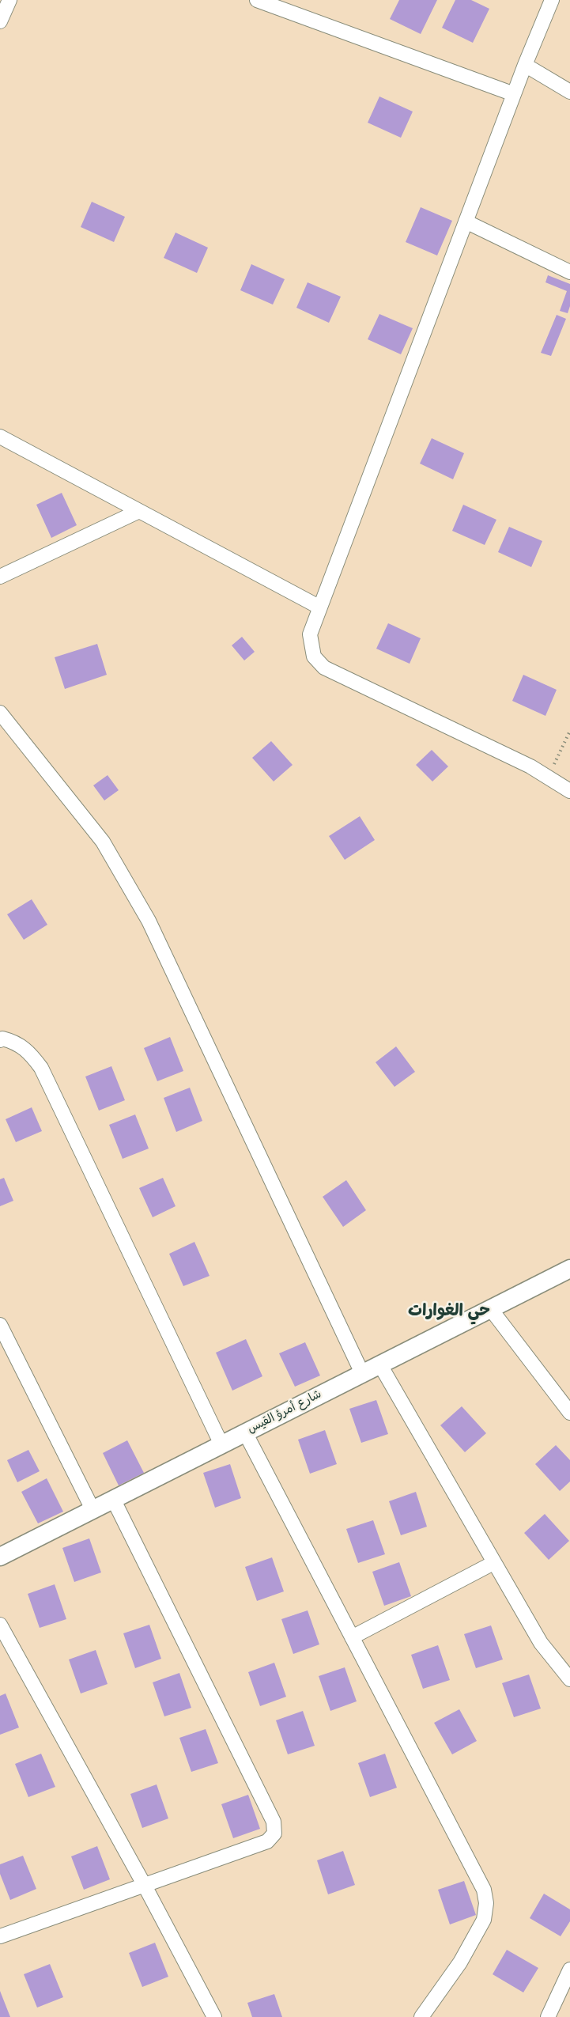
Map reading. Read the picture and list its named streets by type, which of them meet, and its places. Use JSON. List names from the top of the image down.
{
  "streets": {
    "street": ["شارع أمرؤ القيس"]
  },
  "districts": ["حي الغوارات"]
}
